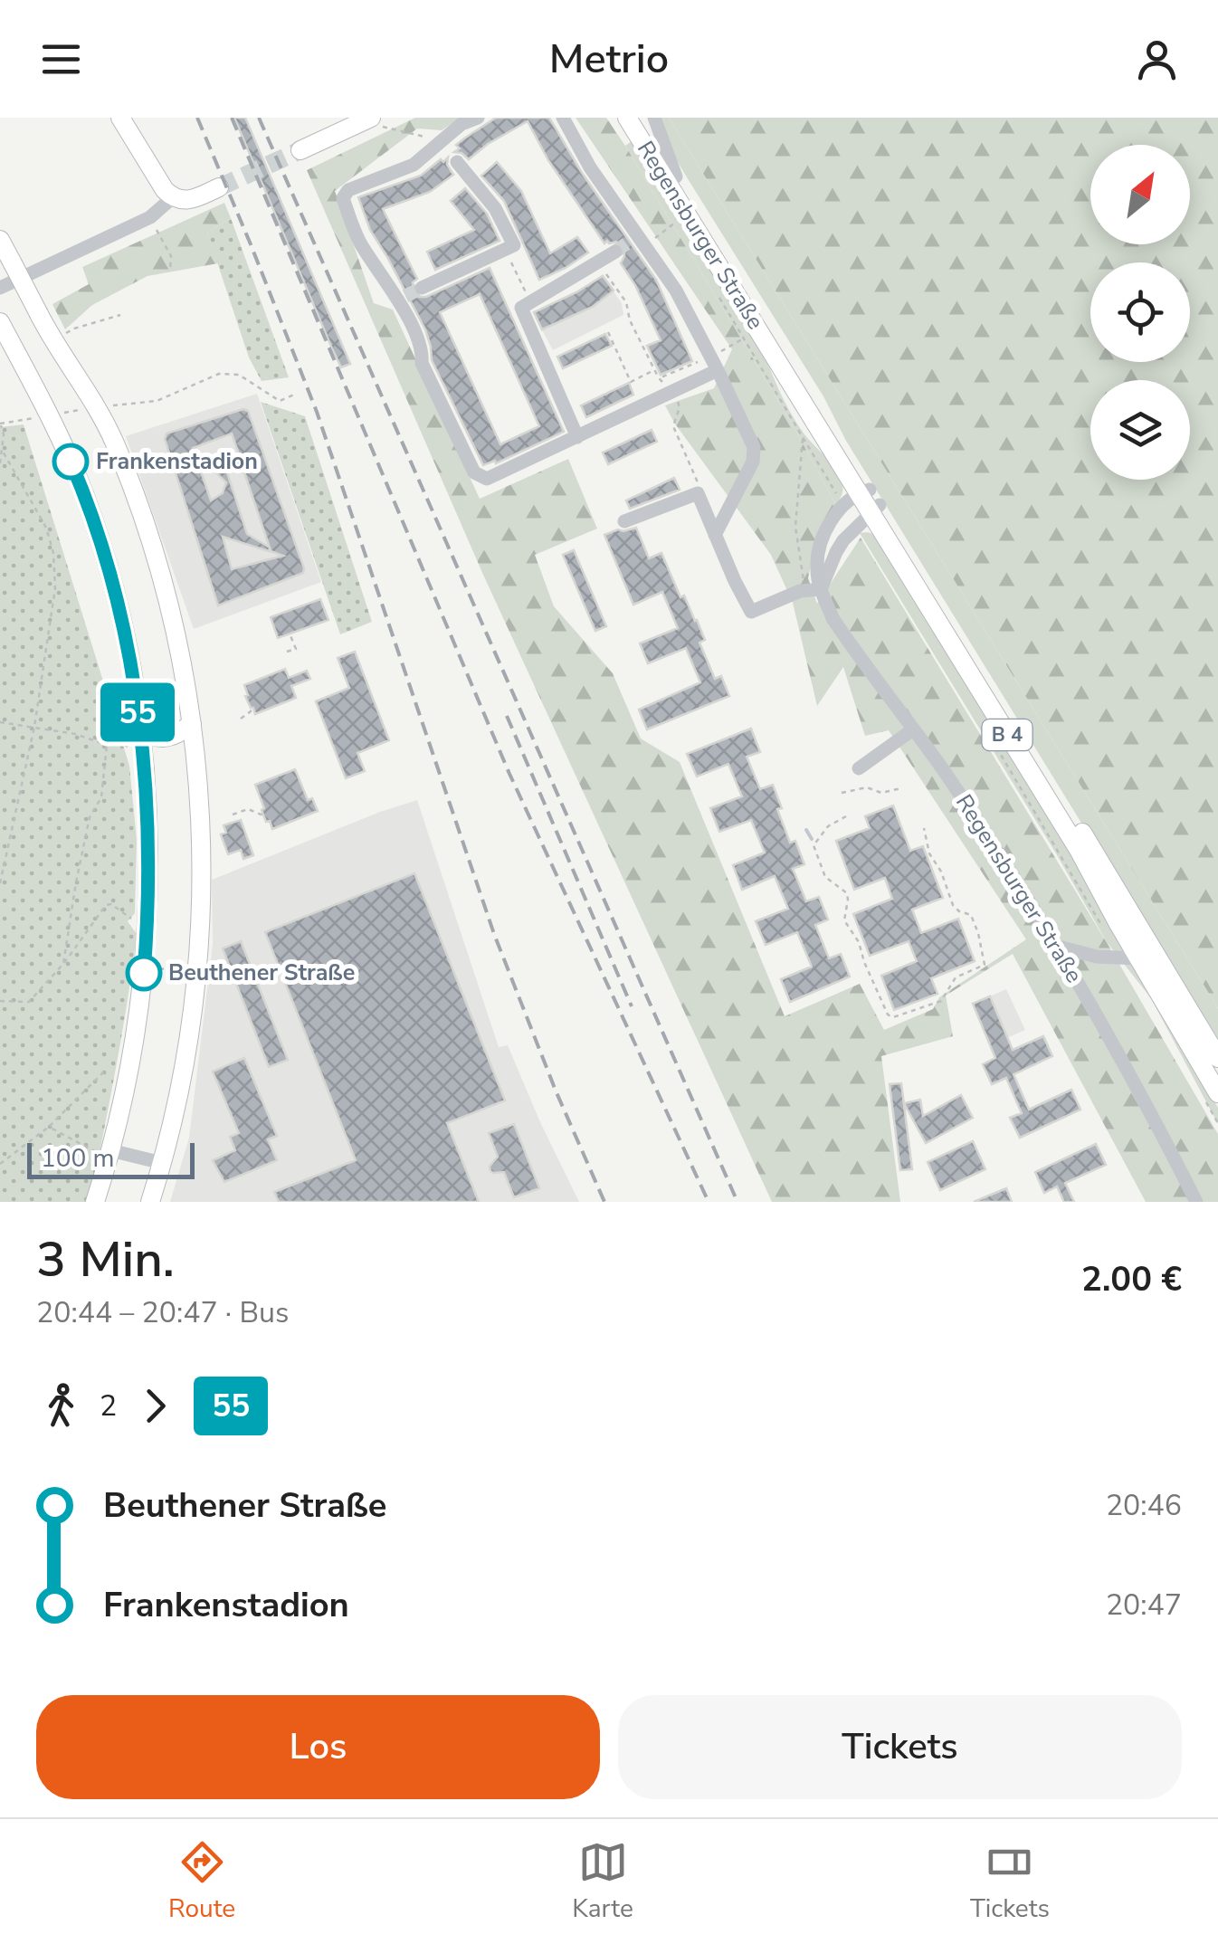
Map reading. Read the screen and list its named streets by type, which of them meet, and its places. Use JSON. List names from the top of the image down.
{
  "streets": {
    "main road": ["Regensburger Straße", "B 4"]
  },
  "crossings": [
    ["Regensburger Straße", "B 4"]
  ],
  "places": ["Frankenstadion", "Beuthener Straße"],
  "lines": ["bus line 55"],
  "scale_bar": "100 m",
  "north": "top right",
  "page": {
    "header": "Metrio",
    "on_map": "55",
    "scale": "100 m",
    "heading": ["3 Min.", "20:44 – 20:47 · Bus", "2.00 €"],
    "legs": ["2", "55"],
    "list": [
      {
        "name": "Beuthener Straße",
        "value": "20:46"
      },
      {
        "name": "Frankenstadion",
        "value": "20:47"
      }
    ],
    "buttons": ["Los", "Tickets"],
    "tabs": ["Route", "Karte", "Tickets"]
  }
}
